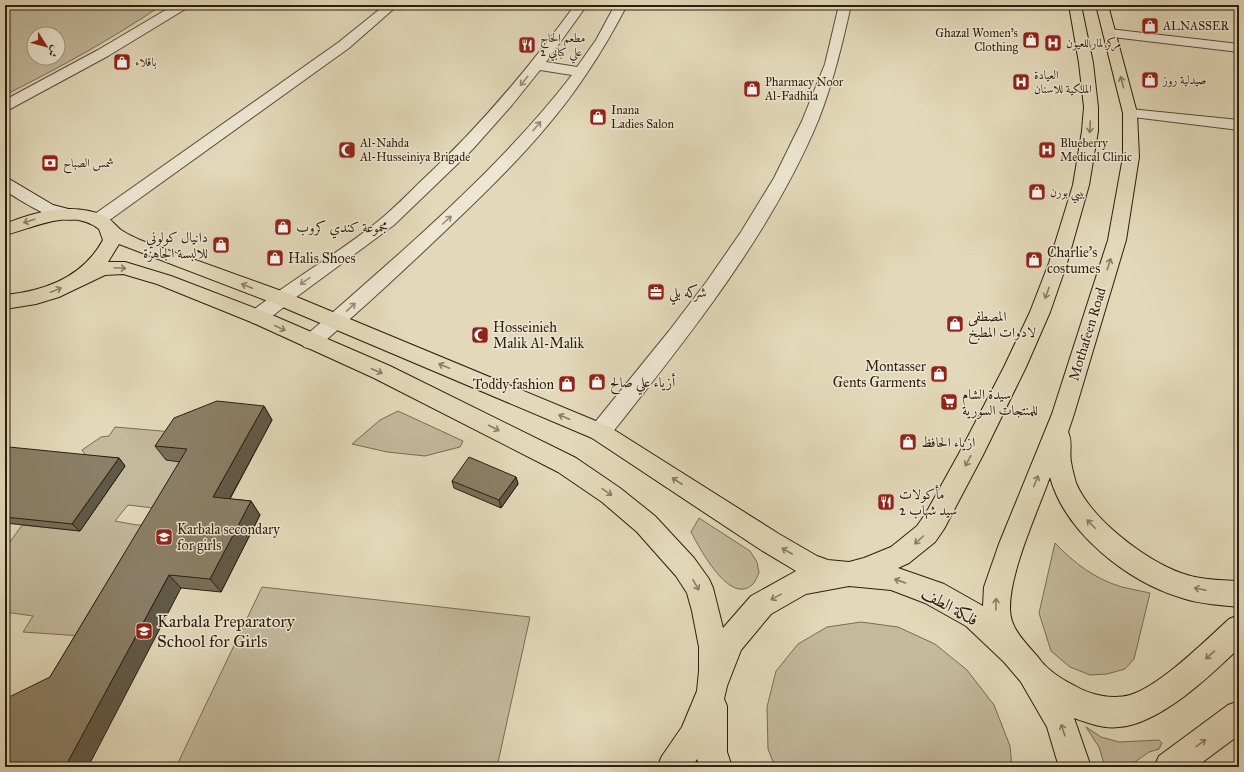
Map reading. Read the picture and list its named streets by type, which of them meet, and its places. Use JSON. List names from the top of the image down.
{
  "streets": {
    "main road": ["Mothafeen Road", "فلكة الطف"]
  },
  "crossings": [
    ["Mothafeen Road", "فلكة الطف"]
  ],
  "places": {
    "shop": [
      "ALNASSER",
      "Ghazal Women's Clothing",
      "باقلاء",
      "صيدلية روز",
      "Pharmacy Noor Al-Fadhila",
      "Inana Ladies Salon",
      "بيبي بورن",
      "مجموعة كندي كروب",
      "دانيال كولوني للالبسة الجاهزة",
      "Halis Shoes",
      "Charlie's costumes",
      "المصطفى لادوات المطبخ",
      "Montasser Gents Garments",
      "أزياء علي صالح",
      "Toddy fashion",
      "ازياء الحافظ"
    ],
    "hospital": ["مركز لمار للعيون", "العيادة الملكية للاسنان", "Blueberry Medical Clinic"],
    "restaurant": ["مطعم الحاج علي كبابي 2", "مأكولات سيد شهاب 2"],
    "mosque": ["Al-Nahda Al-Husseiniya Brigade", "Hosseinieh Malik Al-Malik"],
    "bank": ["شمس الصباح"],
    "office": ["شركه بلي"],
    "supermarket": ["سيدة الشام للمنتجات السورية"],
    "school or university": ["Karbala secondary for girls", "Karbala Preparatory School for Girls"]
  },
  "north": "bottom right"
}
